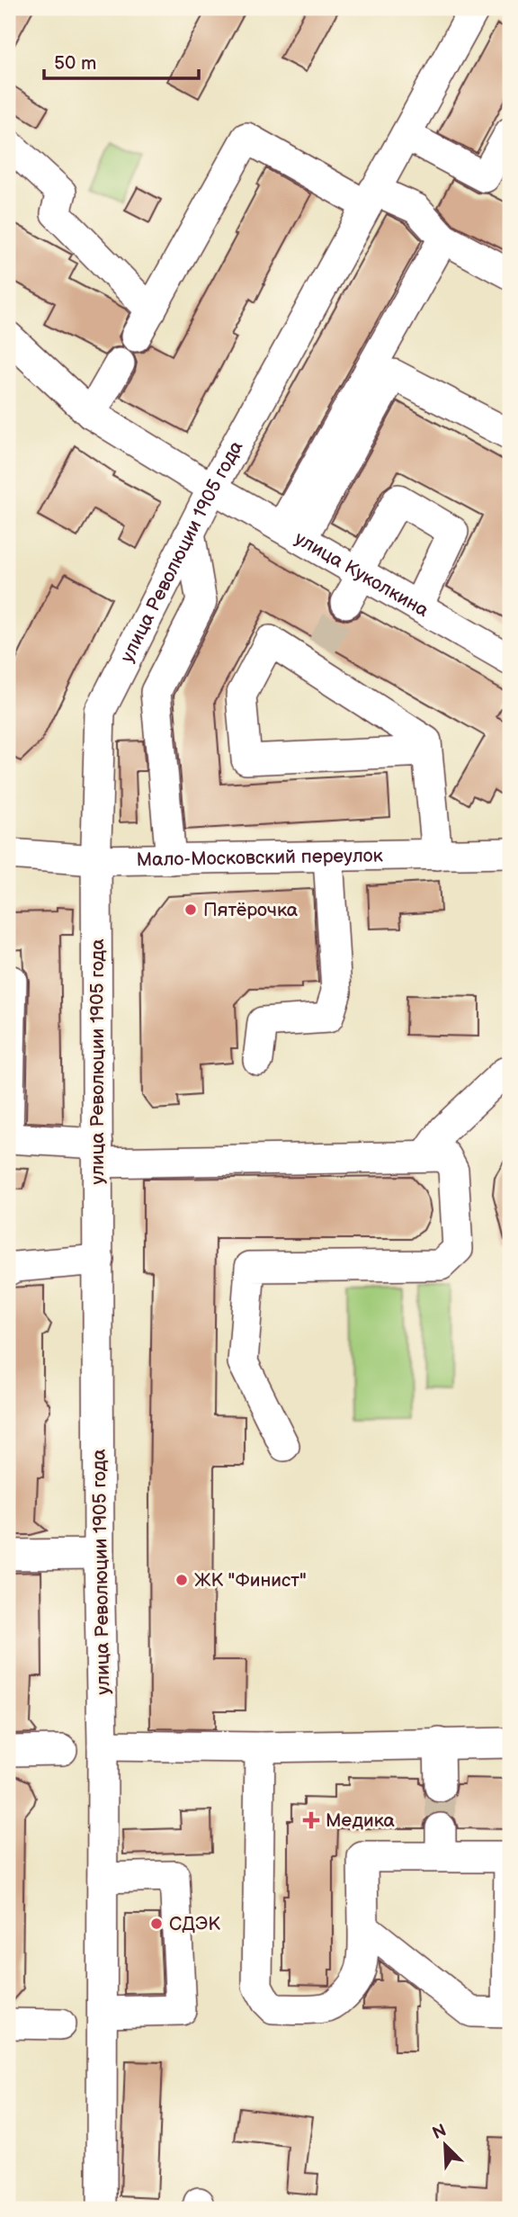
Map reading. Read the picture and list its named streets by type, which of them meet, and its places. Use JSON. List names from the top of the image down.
{
  "streets": {
    "street": ["улица Революции 1905 года", "улица Куколкина", "Мало-Московский переулок"]
  },
  "crossings": [
    ["улица Революции 1905 года", "улица Куколкина"],
    ["улица Революции 1905 года", "Мало-Московский переулок"]
  ],
  "places": {
    "other": ["Пятёрочка", "ЖК \"Финист\"", "СДЭК"],
    "health": ["Медика"]
  },
  "scale_bar": "50 m",
  "north": "top left"
}
